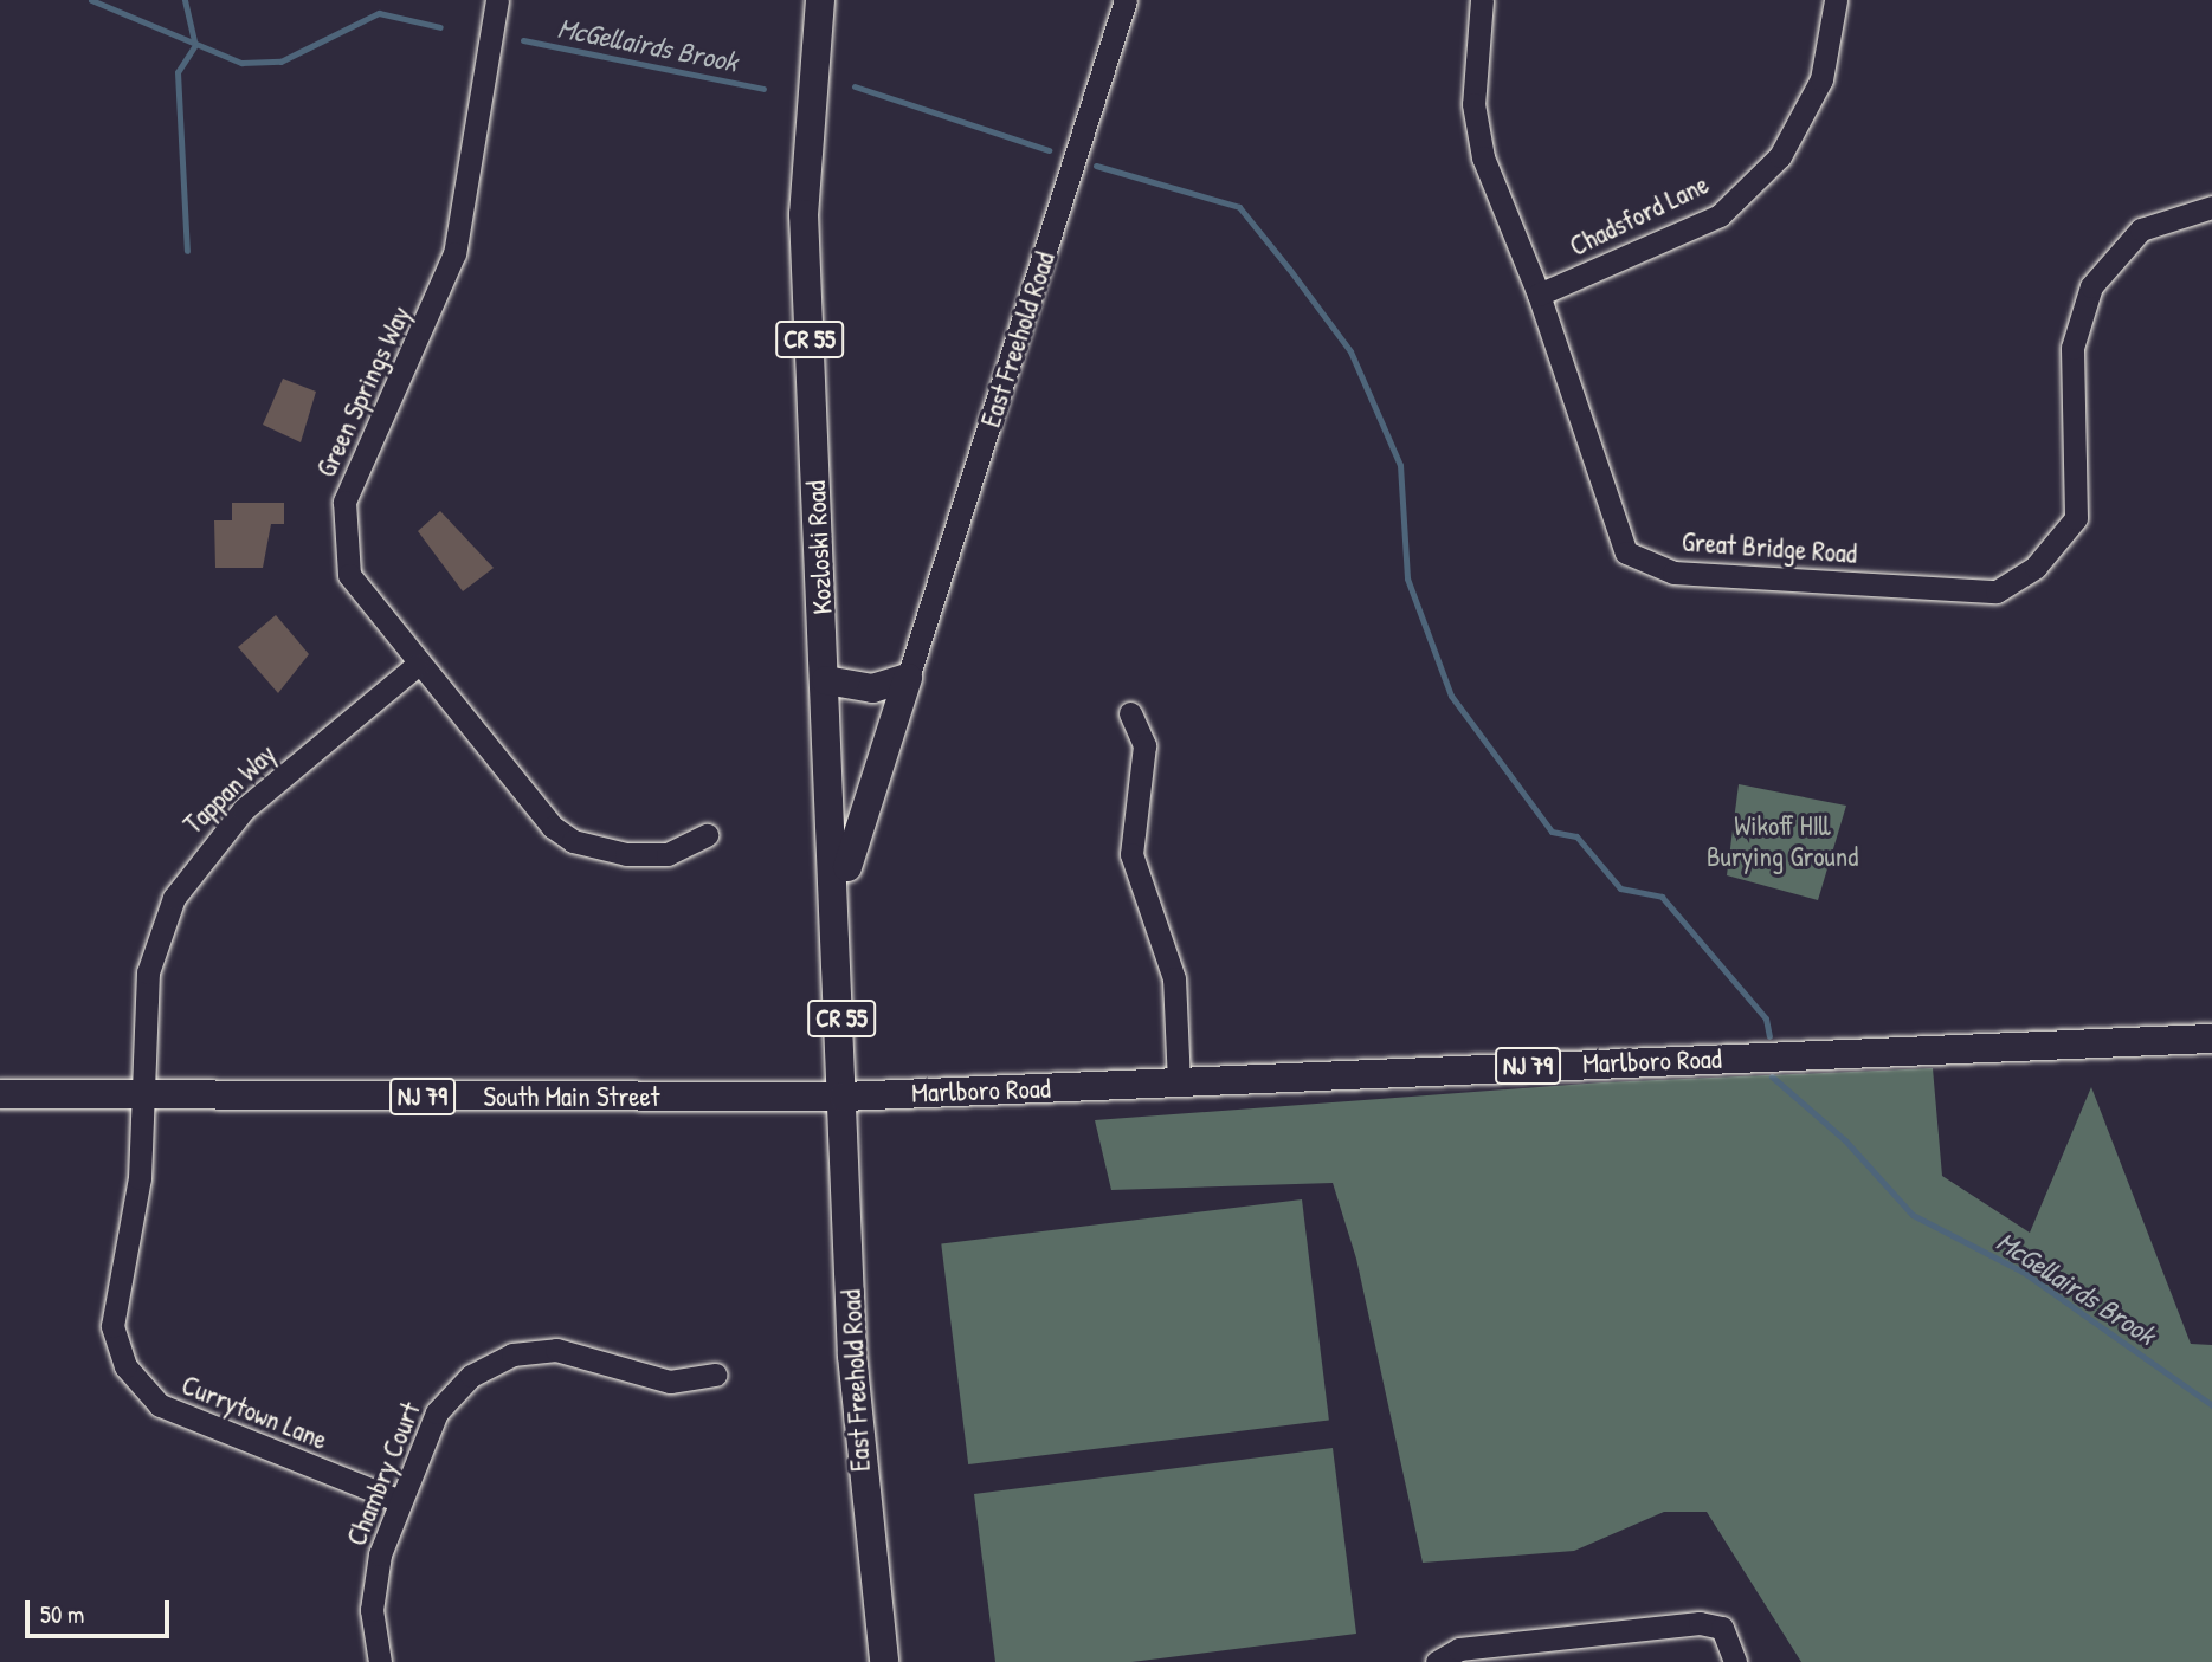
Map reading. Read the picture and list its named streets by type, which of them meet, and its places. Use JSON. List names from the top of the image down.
{
  "streets": {
    "main road": [
      "CR 55",
      "East Freehold Road",
      "Kozloski Road",
      "Marlboro Road",
      "NJ 79",
      "South Main Street"
    ],
    "street": [
      "Chadsford Lane",
      "Green Springs Way",
      "Great Bridge Road",
      "Tappan Way",
      "Currytown Lane",
      "Chambry Court"
    ]
  },
  "crossings": [
    ["Chadsford Lane", "Great Bridge Road"],
    ["East Freehold Road", "Kozloski Road"],
    ["East Freehold Road", "Marlboro Road"],
    ["East Freehold Road", "South Main Street"],
    ["Green Springs Way", "Tappan Way"],
    ["Kozloski Road", "Marlboro Road"],
    ["Kozloski Road", "South Main Street"],
    ["Tappan Way", "South Main Street"],
    ["Tappan Way", "Currytown Lane"],
    ["Marlboro Road", "South Main Street"],
    ["South Main Street", "Currytown Lane"],
    ["Currytown Lane", "Chambry Court"]
  ],
  "water": ["McGellairds Brook"],
  "parks": ["Wikoff HIll Burying Ground"],
  "scale_bar": "50 m"
}
